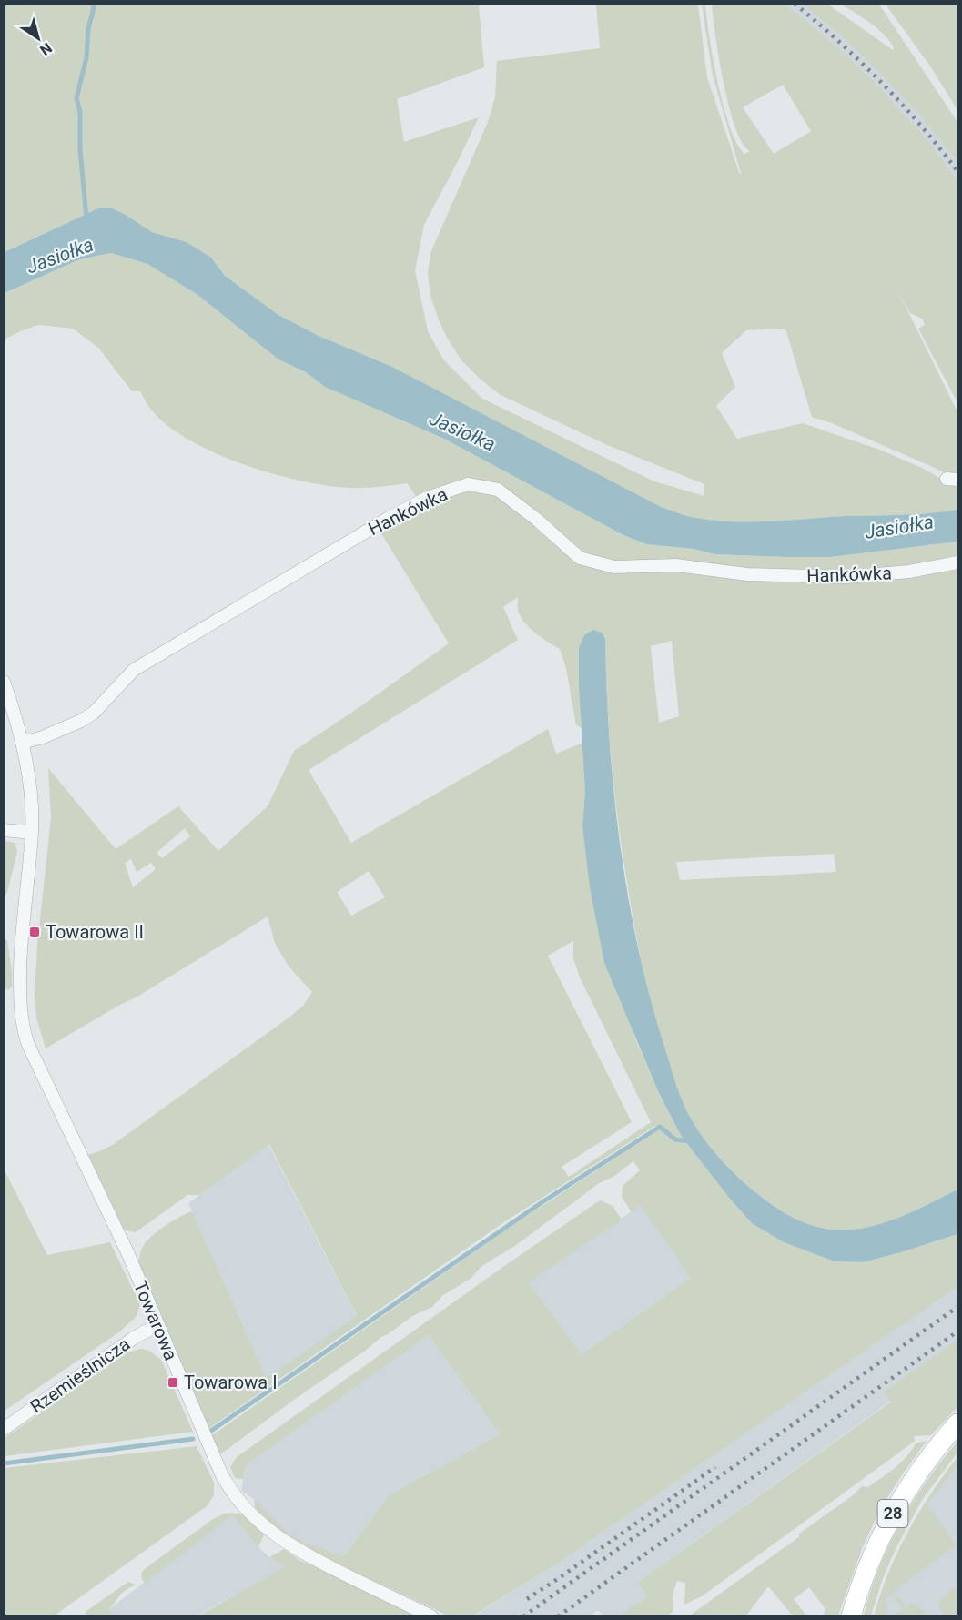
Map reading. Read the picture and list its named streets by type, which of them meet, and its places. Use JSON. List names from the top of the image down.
{
  "streets": {
    "main road": ["28"],
    "street": ["Hankówka", "Towarowa", "Rzemieślnicza"]
  },
  "crossings": [
    ["Hankówka", "Towarowa"],
    ["Towarowa", "Rzemieślnicza"]
  ],
  "water": ["Jasiołka"],
  "places": {
    "transit": ["Towarowa II", "Towarowa I"]
  },
  "north": "bottom right"
}
